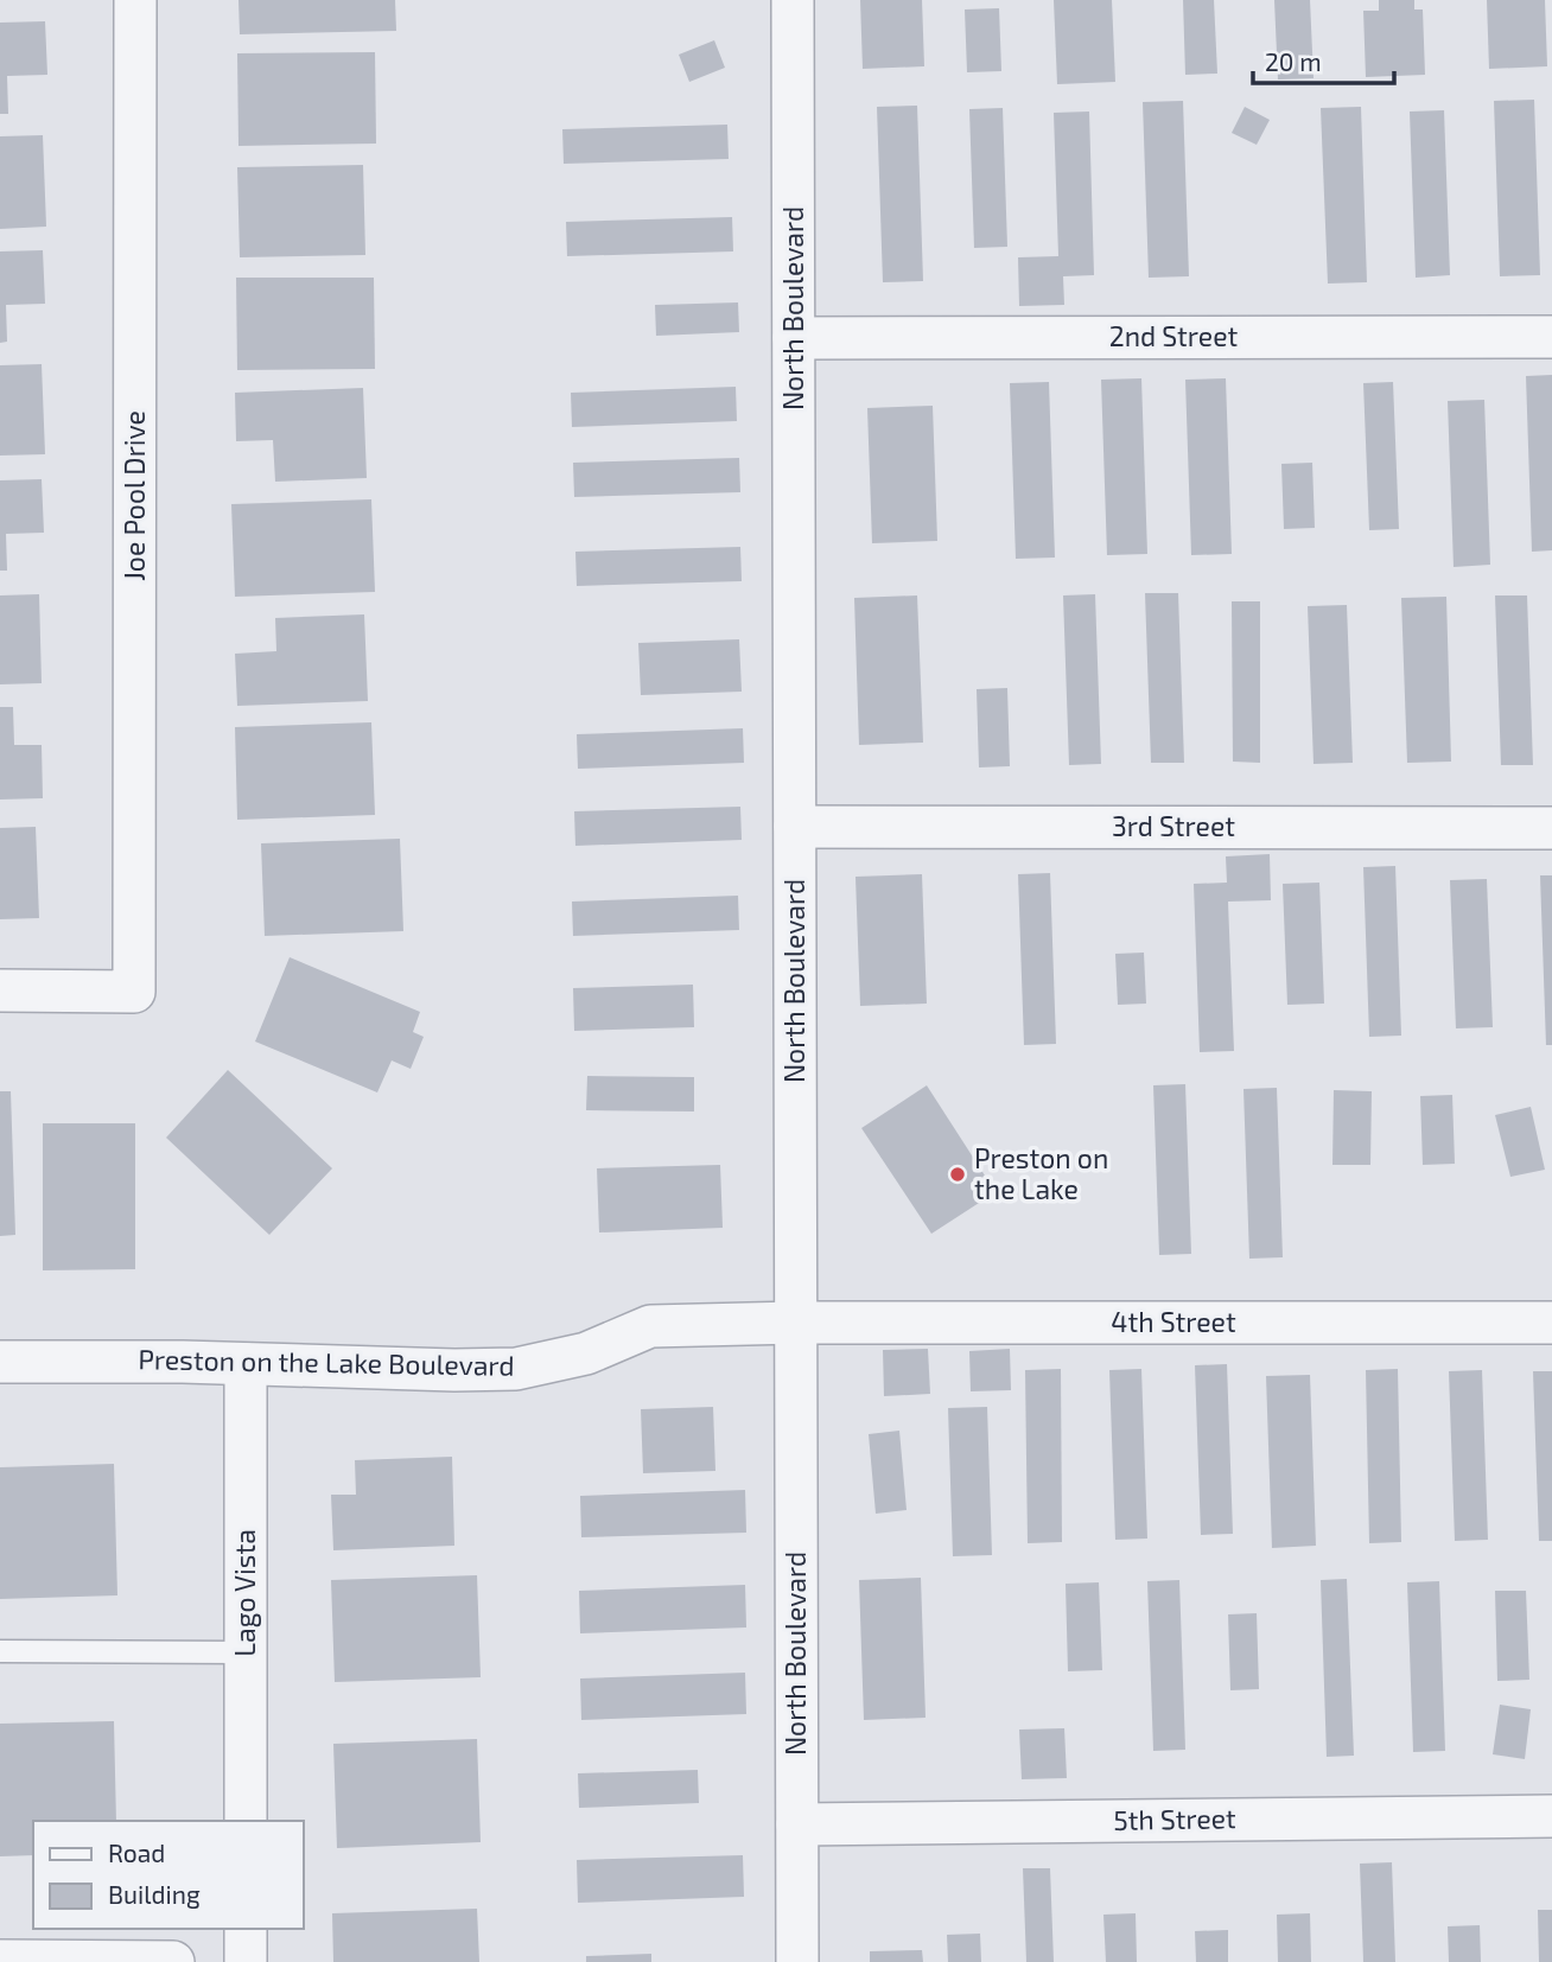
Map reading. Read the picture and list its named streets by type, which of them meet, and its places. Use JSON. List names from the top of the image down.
{
  "streets": {
    "street": [
      "North Boulevard",
      "2nd Street",
      "Joe Pool Drive",
      "3rd Street",
      "4th Street",
      "Preston on the Lake Boulevard",
      "Lago Vista",
      "5th Street"
    ]
  },
  "crossings": [
    ["North Boulevard", "2nd Street"],
    ["North Boulevard", "3rd Street"],
    ["North Boulevard", "4th Street"],
    ["North Boulevard", "Preston on the Lake Boulevard"],
    ["North Boulevard", "5th Street"],
    ["4th Street", "Preston on the Lake Boulevard"],
    ["Preston on the Lake Boulevard", "Lago Vista"]
  ],
  "places": ["Preston on the Lake"],
  "legend": ["Road", "Building"],
  "scale_bar": "20 m"
}
